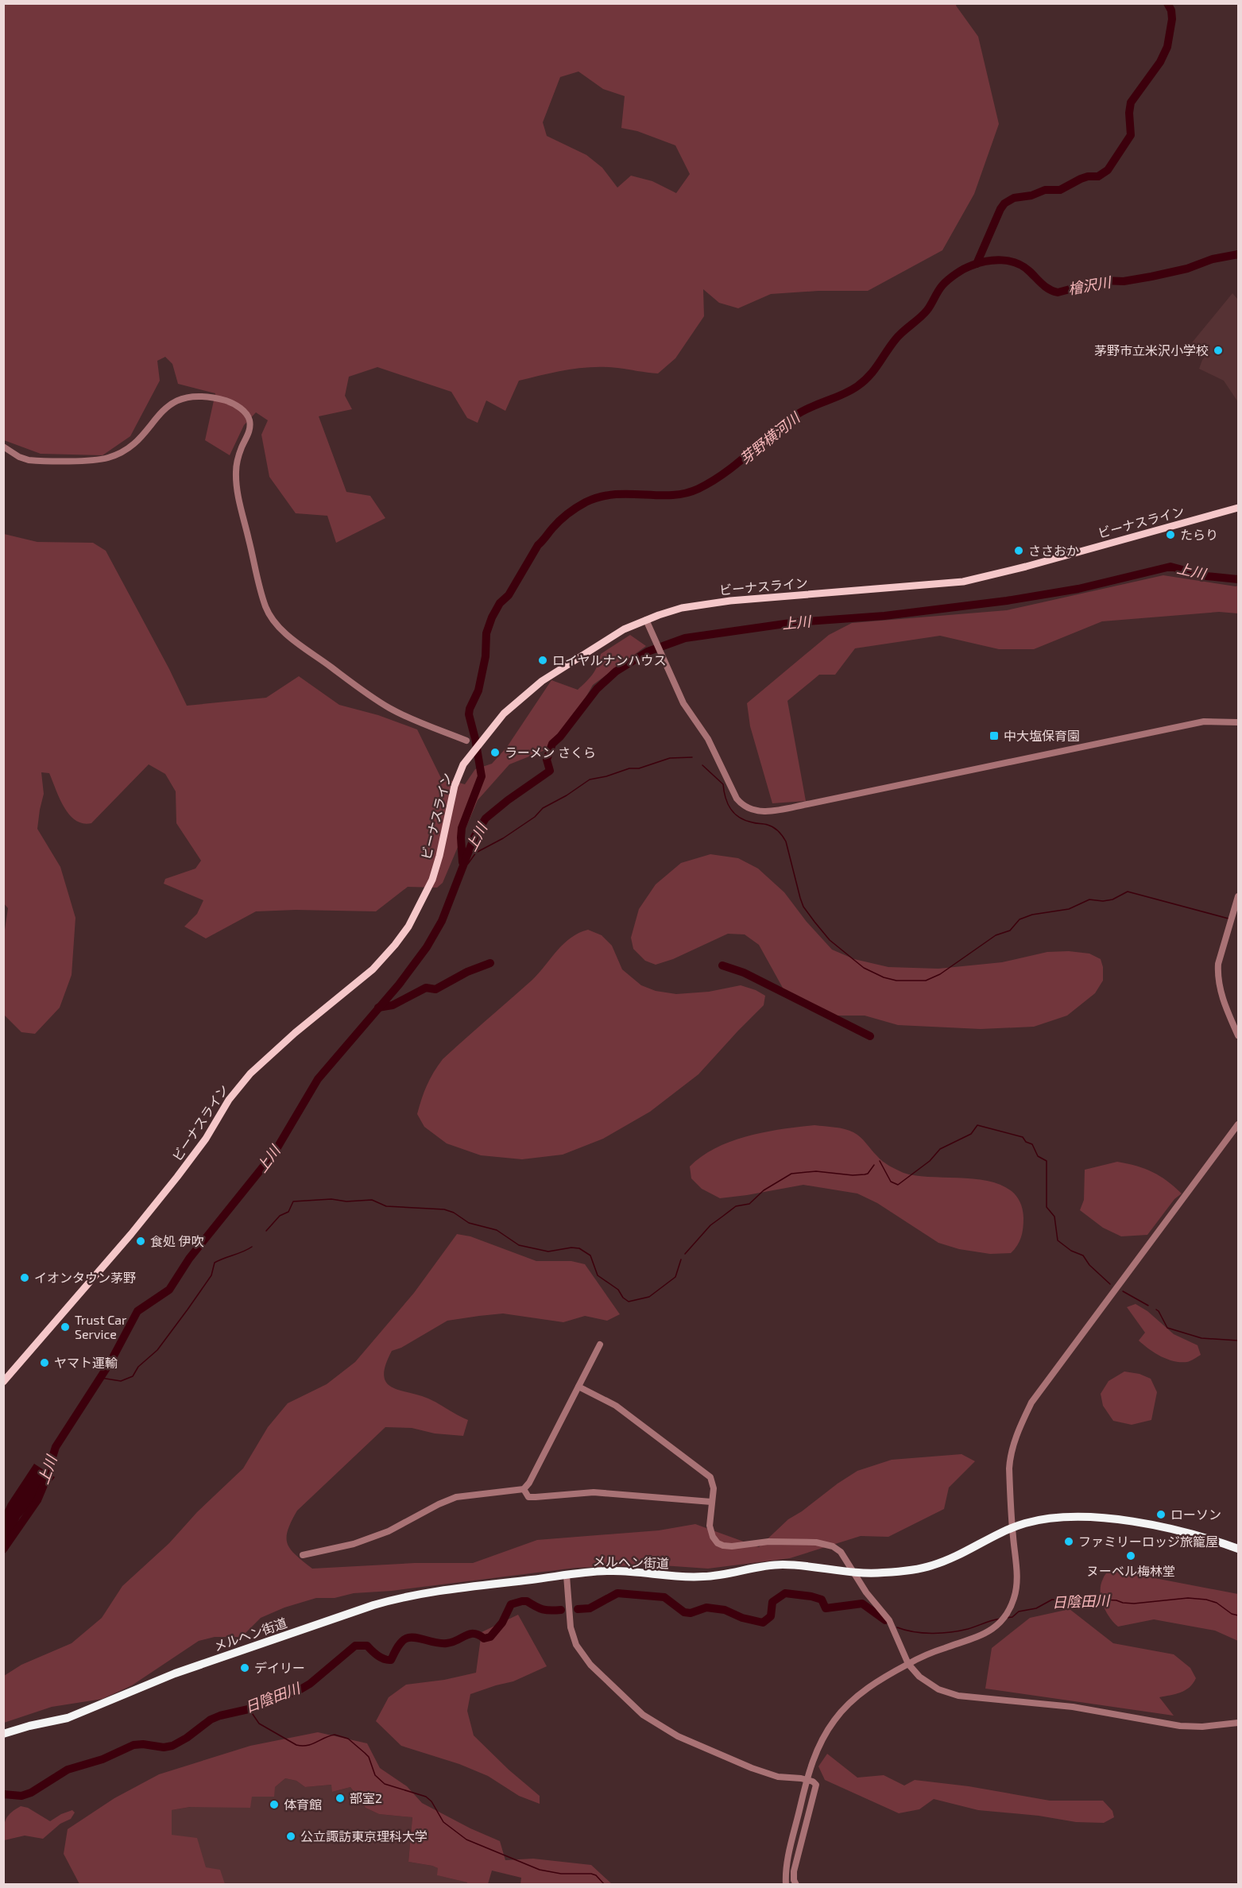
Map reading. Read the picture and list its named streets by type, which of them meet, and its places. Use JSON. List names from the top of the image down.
{
  "streets": {
    "highway": ["メルヘン街道"],
    "main road": ["ビーナスライン"]
  },
  "water": [
    "檜沢川",
    "芽野横河川",
    "上川",
    "日陰田川"
  ],
  "places": {
    "other": [
      "茅野市立米沢小学校",
      "たらり",
      "ささおか",
      "ロイヤルナンハウス",
      "ラーメン さくら",
      "食処 伊吹",
      "イオンタウン茅野",
      "Trust Car Service",
      "ヤマト運輸",
      "ローソン",
      "ファミリーロッジ旅籠屋",
      "ヌーベル梅林堂",
      "デイリー",
      "部室2",
      "体育館",
      "公立諏訪東京理科大学"
    ],
    "transit": ["中大塩保育園"]
  }
}
